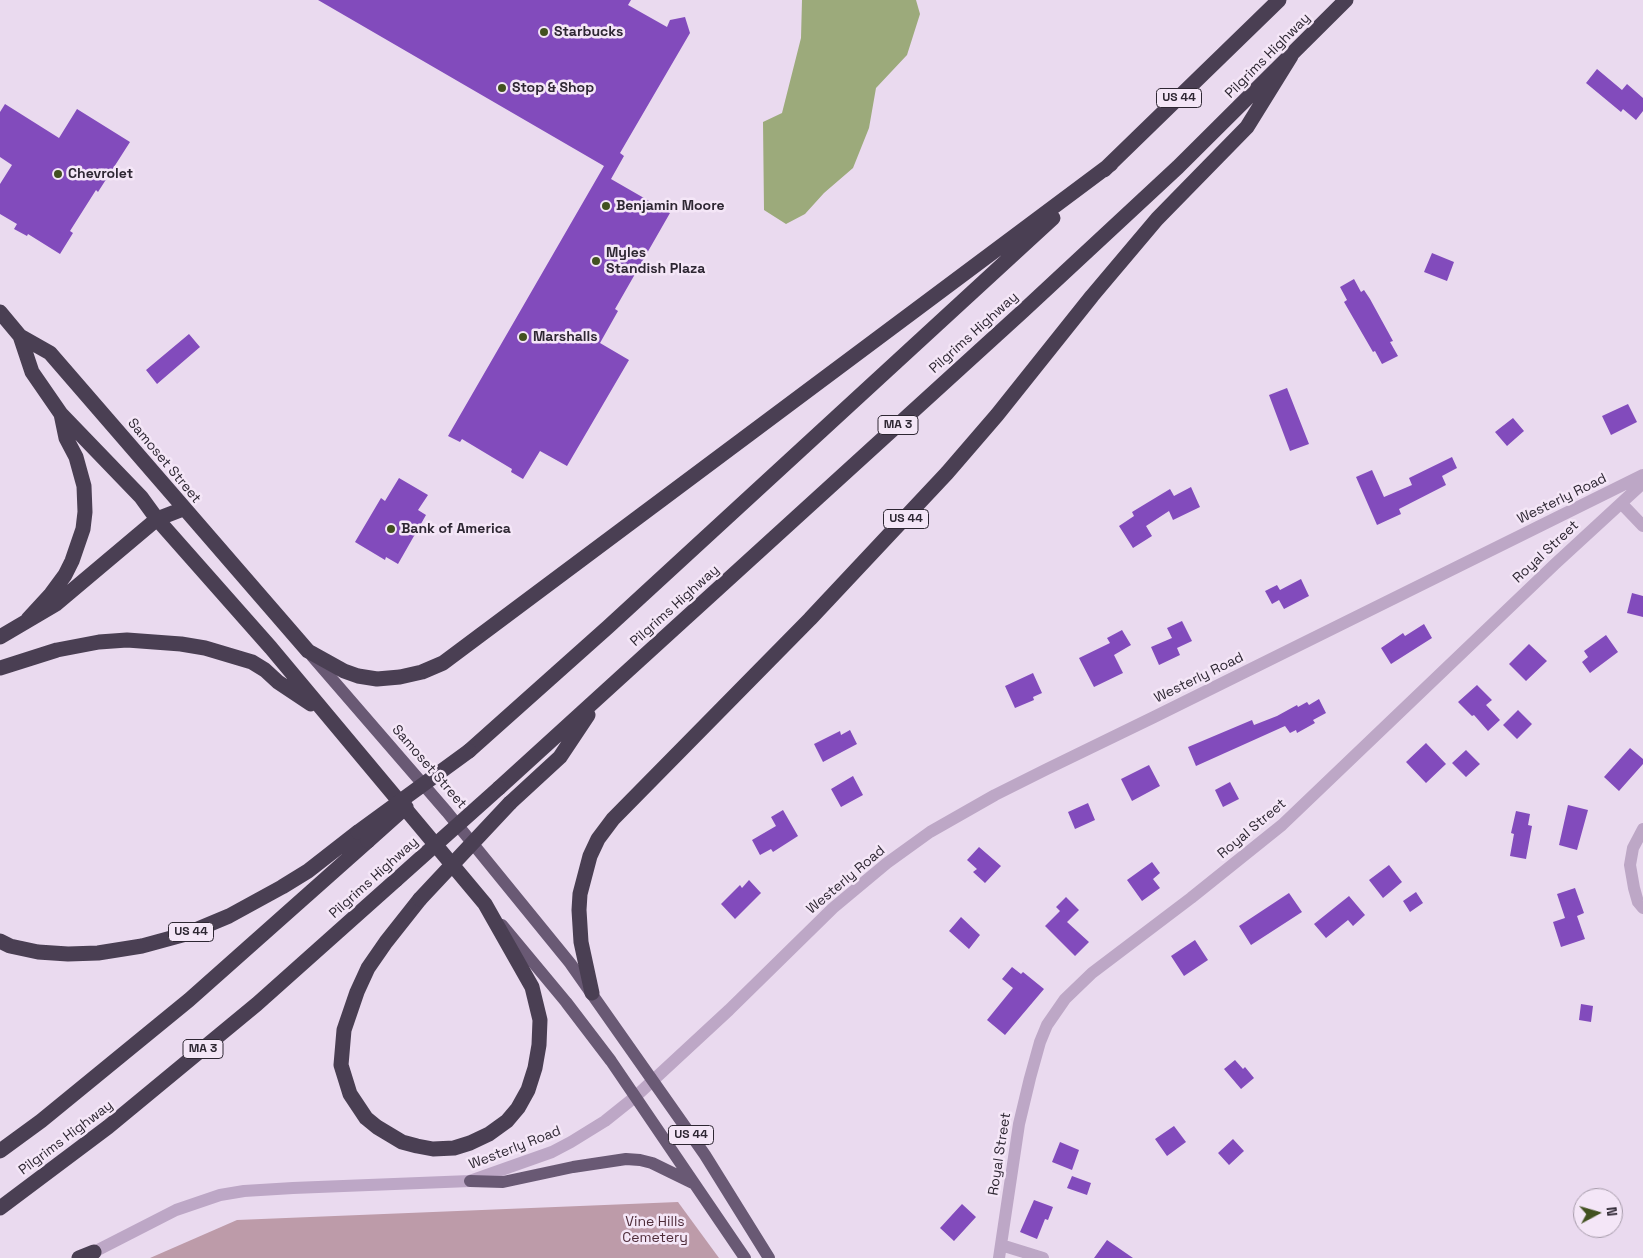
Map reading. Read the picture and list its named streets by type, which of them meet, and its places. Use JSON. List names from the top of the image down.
{
  "streets": {
    "highway": [
      "Pilgrims Highway",
      "US 44",
      "MA 3",
      "Samoset Street"
    ],
    "street": ["Westerly Road", "Royal Street"]
  },
  "crossings": [
    ["Pilgrims Highway", "US 44"],
    ["US 44", "Samoset Street"],
    ["Samoset Street", "Westerly Road"]
  ],
  "parks": ["Vine Hills Cemetery"],
  "places": [
    "Starbucks",
    "Stop & Shop",
    "Chevrolet",
    "Benjamin Moore",
    "Myles Standish Plaza",
    "Marshalls",
    "Bank of America"
  ],
  "north": "right"
}
